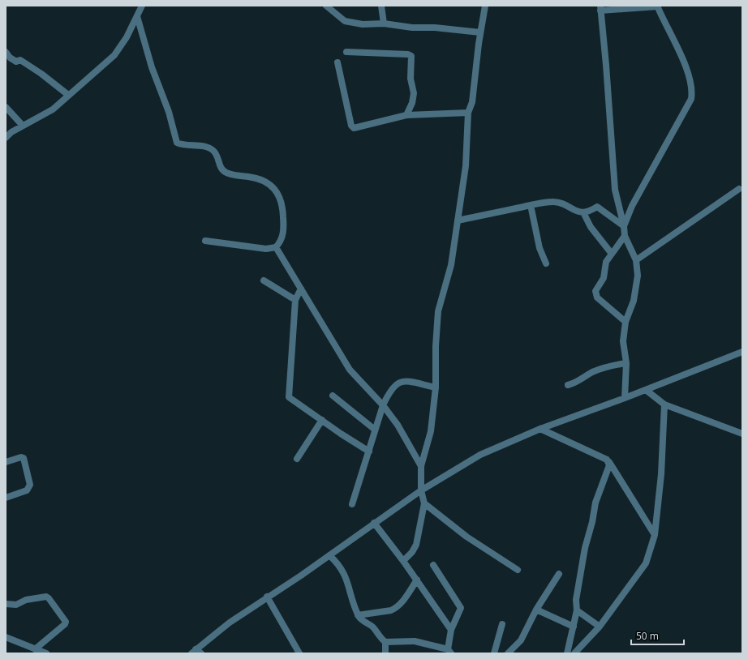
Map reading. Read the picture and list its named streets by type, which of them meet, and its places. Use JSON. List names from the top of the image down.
{
  "scale_bar": "50 m"
}
